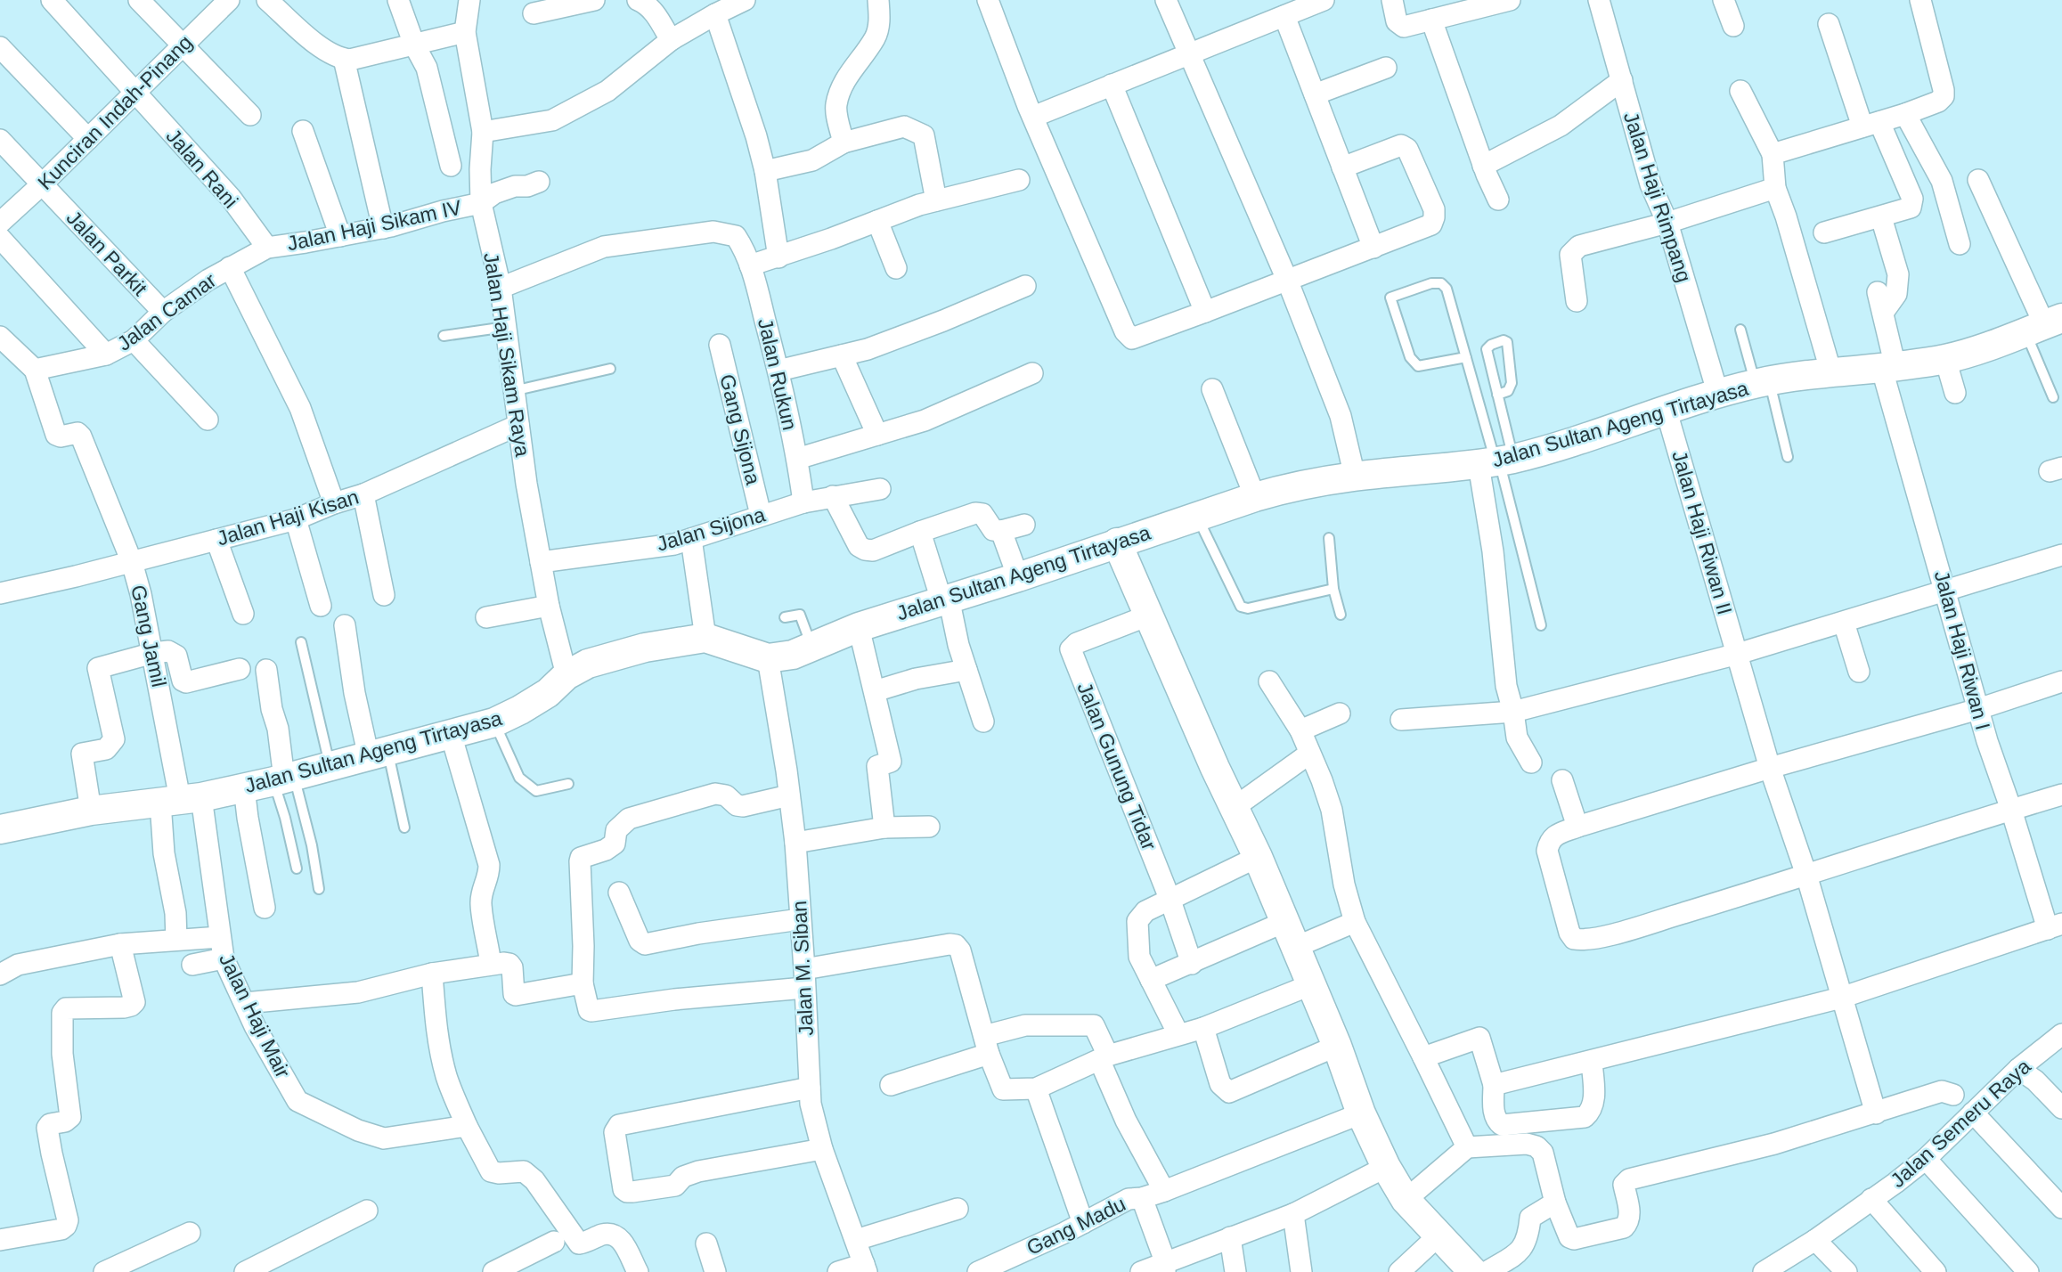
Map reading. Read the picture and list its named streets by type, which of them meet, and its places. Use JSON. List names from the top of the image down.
{
  "streets": {
    "main road": ["Jalan Sultan Ageng Tirtayasa"],
    "street": [
      "Kunciran Indah-Pinang",
      "Jalan Rani",
      "Jalan Haji Rimpang",
      "Jalan Haji Sikam IV",
      "Jalan Parkit",
      "Jalan Camar",
      "Jalan Haji Sikam Raya",
      "Jalan Rukun",
      "Gang Sijona",
      "Jalan Haji Kisan",
      "Jalan Sijona",
      "Jalan Haji Riwan II",
      "Gang Jamil",
      "Jalan Haji Riwan I",
      "Jalan Gunung Tidar",
      "Jalan M. Siban",
      "Jalan Haji Mair",
      "Jalan Semeru Raya",
      "Gang Madu"
    ]
  },
  "crossings": [
    ["Kunciran Indah-Pinang", "Jalan Rani"],
    ["Kunciran Indah-Pinang", "Jalan Parkit"],
    ["Jalan Rani", "Jalan Haji Sikam IV"],
    ["Jalan Rani", "Jalan Camar"],
    ["Jalan Haji Rimpang", "Jalan Sultan Ageng Tirtayasa"],
    ["Jalan Haji Sikam IV", "Jalan Camar"],
    ["Jalan Haji Sikam IV", "Jalan Haji Sikam Raya"],
    ["Jalan Parkit", "Jalan Camar"],
    ["Jalan Camar", "Gang Jamil"],
    ["Jalan Haji Sikam Raya", "Jalan Sultan Ageng Tirtayasa"],
    ["Jalan Haji Sikam Raya", "Jalan Haji Kisan"],
    ["Jalan Haji Sikam Raya", "Jalan Sijona"],
    ["Jalan Rukun", "Jalan Sijona"],
    ["Jalan Sultan Ageng Tirtayasa", "Jalan Haji Riwan II"],
    ["Jalan Sultan Ageng Tirtayasa", "Gang Jamil"],
    ["Jalan Sultan Ageng Tirtayasa", "Jalan Haji Riwan I"],
    ["Jalan Sultan Ageng Tirtayasa", "Jalan M. Siban"],
    ["Jalan Sultan Ageng Tirtayasa", "Jalan Haji Mair"],
    ["Gang Sijona", "Jalan Sijona"],
    ["Jalan Haji Kisan", "Gang Jamil"],
    ["Gang Jamil", "Jalan Haji Mair"]
  ]
}
